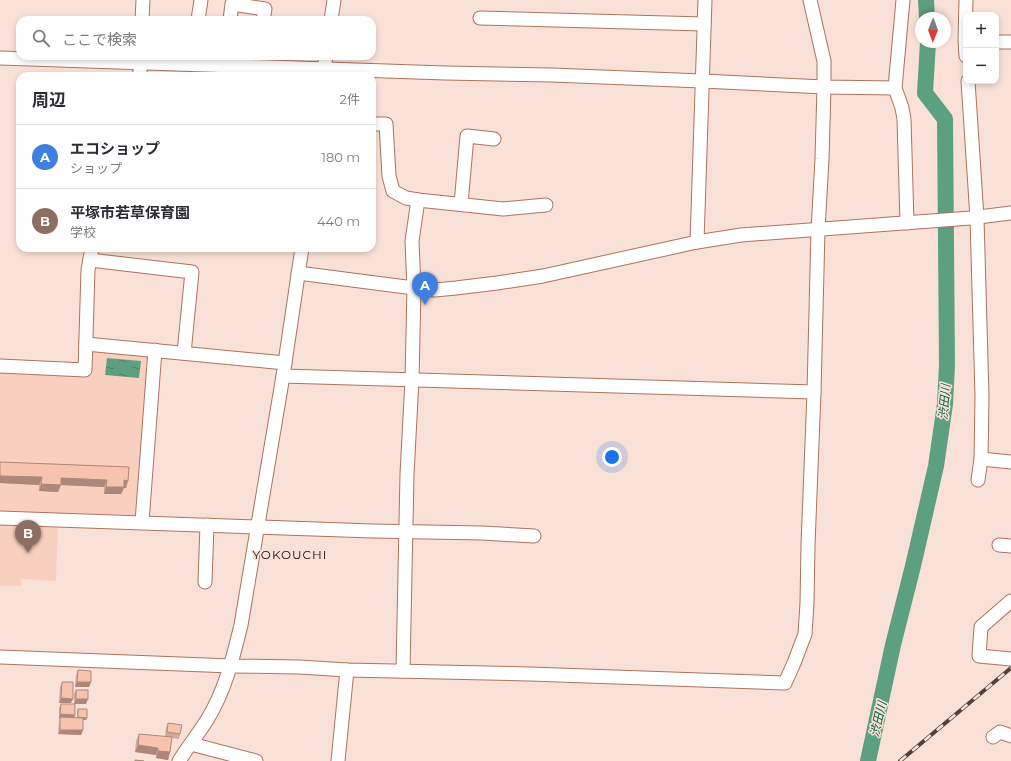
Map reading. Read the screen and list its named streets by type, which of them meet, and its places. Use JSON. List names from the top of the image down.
{
  "districts": ["YOKOUCHI"],
  "water": ["渋田川"],
  "north": "bottom",
  "page": {
    "map_buttons": ["+", "−"],
    "search": "ここで検索",
    "heading": ["周辺", "2件"],
    "list": [
      {
        "mark": "A",
        "name": "エコショップ",
        "note": "ショップ",
        "value": "180 m"
      },
      {
        "mark": "B",
        "name": "平塚市若草保育園",
        "note": "学校",
        "value": "440 m"
      }
    ],
    "pins": ["A", "B"]
  }
}
